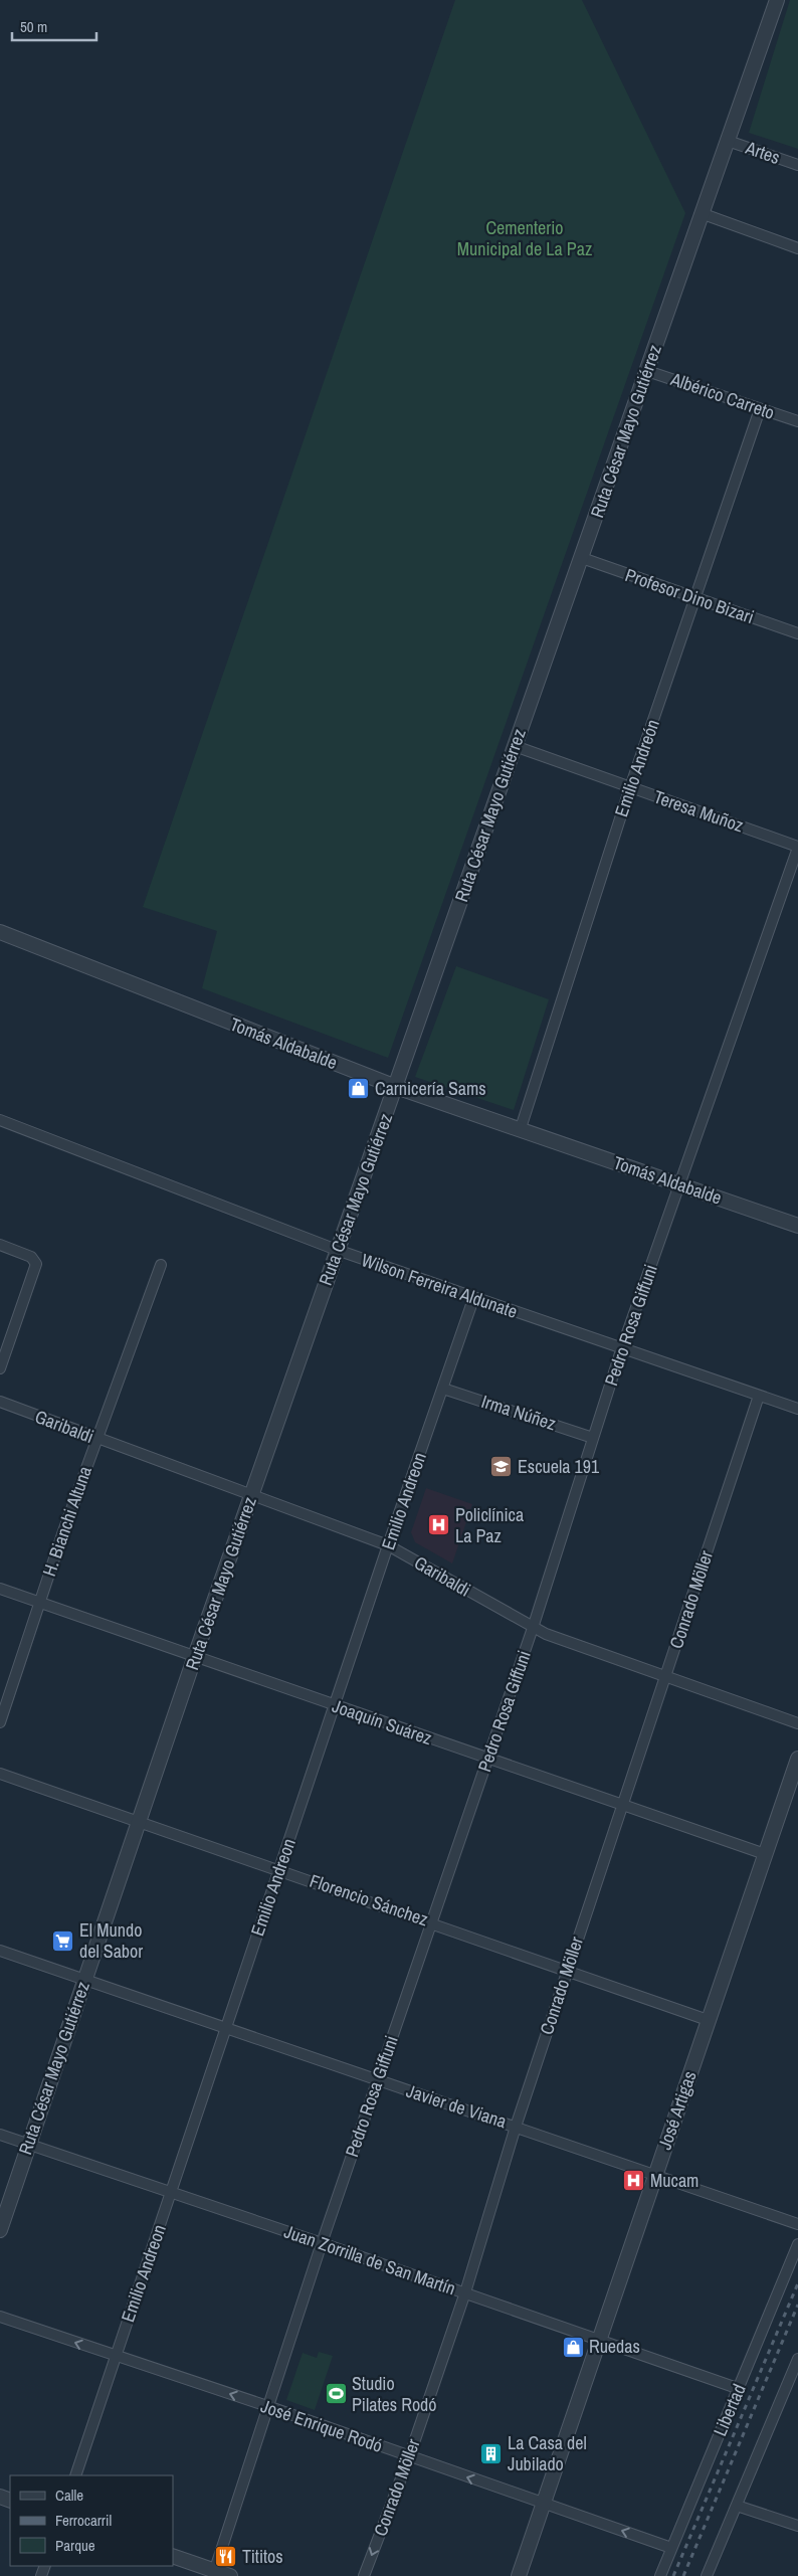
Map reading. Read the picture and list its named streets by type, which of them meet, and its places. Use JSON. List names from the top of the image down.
{
  "streets": {
    "street": [
      "Artes",
      "Albérico Carreto",
      "Ruta César Mayo Gutiérrez",
      "Profesor Dino Bizari",
      "Emilio Andreón",
      "Teresa Muñoz",
      "Tomás Aldabalde",
      "Wilson Ferreira Aldunate",
      "Pedro Rosa Giffuni",
      "Irma Núñez",
      "Garibaldi",
      "Emilio Andreon",
      "H. Bianchi Altuna",
      "Conrado Möller",
      "Joaquín Suárez",
      "Florencio Sánchez",
      "Javier de Viana",
      "José Artigas",
      "Juan Zorrilla de San Martín",
      "Libertad",
      "José Enrique Rodó"
    ]
  },
  "crossings": [
    ["Artes", "Ruta César Mayo Gutiérrez"],
    ["Albérico Carreto", "Ruta César Mayo Gutiérrez"],
    ["Albérico Carreto", "Emilio Andreón"],
    ["Ruta César Mayo Gutiérrez", "Profesor Dino Bizari"],
    ["Ruta César Mayo Gutiérrez", "Teresa Muñoz"],
    ["Ruta César Mayo Gutiérrez", "Tomás Aldabalde"],
    ["Ruta César Mayo Gutiérrez", "Wilson Ferreira Aldunate"],
    ["Ruta César Mayo Gutiérrez", "Garibaldi"],
    ["Ruta César Mayo Gutiérrez", "Joaquín Suárez"],
    ["Ruta César Mayo Gutiérrez", "Florencio Sánchez"],
    ["Ruta César Mayo Gutiérrez", "Javier de Viana"],
    ["Ruta César Mayo Gutiérrez", "Juan Zorrilla de San Martín"],
    ["Profesor Dino Bizari", "Emilio Andreón"],
    ["Emilio Andreón", "Teresa Muñoz"],
    ["Emilio Andreón", "Tomás Aldabalde"],
    ["Teresa Muñoz", "Pedro Rosa Giffuni"],
    ["Tomás Aldabalde", "Pedro Rosa Giffuni"],
    ["Wilson Ferreira Aldunate", "Pedro Rosa Giffuni"],
    ["Wilson Ferreira Aldunate", "Emilio Andreon"],
    ["Wilson Ferreira Aldunate", "Conrado Möller"],
    ["Pedro Rosa Giffuni", "Irma Núñez"],
    ["Pedro Rosa Giffuni", "Garibaldi"],
    ["Pedro Rosa Giffuni", "Joaquín Suárez"],
    ["Pedro Rosa Giffuni", "Florencio Sánchez"],
    ["Pedro Rosa Giffuni", "Javier de Viana"],
    ["Pedro Rosa Giffuni", "Juan Zorrilla de San Martín"],
    ["Pedro Rosa Giffuni", "José Enrique Rodó"],
    ["Irma Núñez", "Emilio Andreon"],
    ["Garibaldi", "Emilio Andreon"],
    ["Garibaldi", "H. Bianchi Altuna"],
    ["Garibaldi", "Conrado Möller"],
    ["Emilio Andreon", "Joaquín Suárez"],
    ["Emilio Andreon", "Florencio Sánchez"],
    ["Emilio Andreon", "Javier de Viana"],
    ["Emilio Andreon", "Juan Zorrilla de San Martín"],
    ["Emilio Andreon", "José Enrique Rodó"],
    ["H. Bianchi Altuna", "Joaquín Suárez"],
    ["Conrado Möller", "Joaquín Suárez"],
    ["Conrado Möller", "Florencio Sánchez"],
    ["Conrado Möller", "Javier de Viana"],
    ["Conrado Möller", "Juan Zorrilla de San Martín"],
    ["Conrado Möller", "José Enrique Rodó"],
    ["Joaquín Suárez", "José Artigas"],
    ["Florencio Sánchez", "José Artigas"],
    ["Javier de Viana", "José Artigas"],
    ["José Artigas", "Juan Zorrilla de San Martín"],
    ["José Artigas", "José Enrique Rodó"],
    ["Juan Zorrilla de San Martín", "Libertad"],
    ["Libertad", "José Enrique Rodó"]
  ],
  "one_way": ["José Enrique Rodó"],
  "parks": ["Cementerio Municipal de La Paz"],
  "places": {
    "shop": ["Carnicería Sams", "Ruedas"],
    "school or university": ["Escuela 191"],
    "hospital": ["Policlínica La Paz", "Mucam"],
    "supermarket": ["El Mundo del Sabor"],
    "sports": ["Studio Pilates Rodó"],
    "building": ["La Casa del Jubilado"],
    "restaurant": ["Tititos"]
  },
  "legend": ["Calle", "Ferrocarril", "Parque"],
  "scale_bar": "50 m"
}
